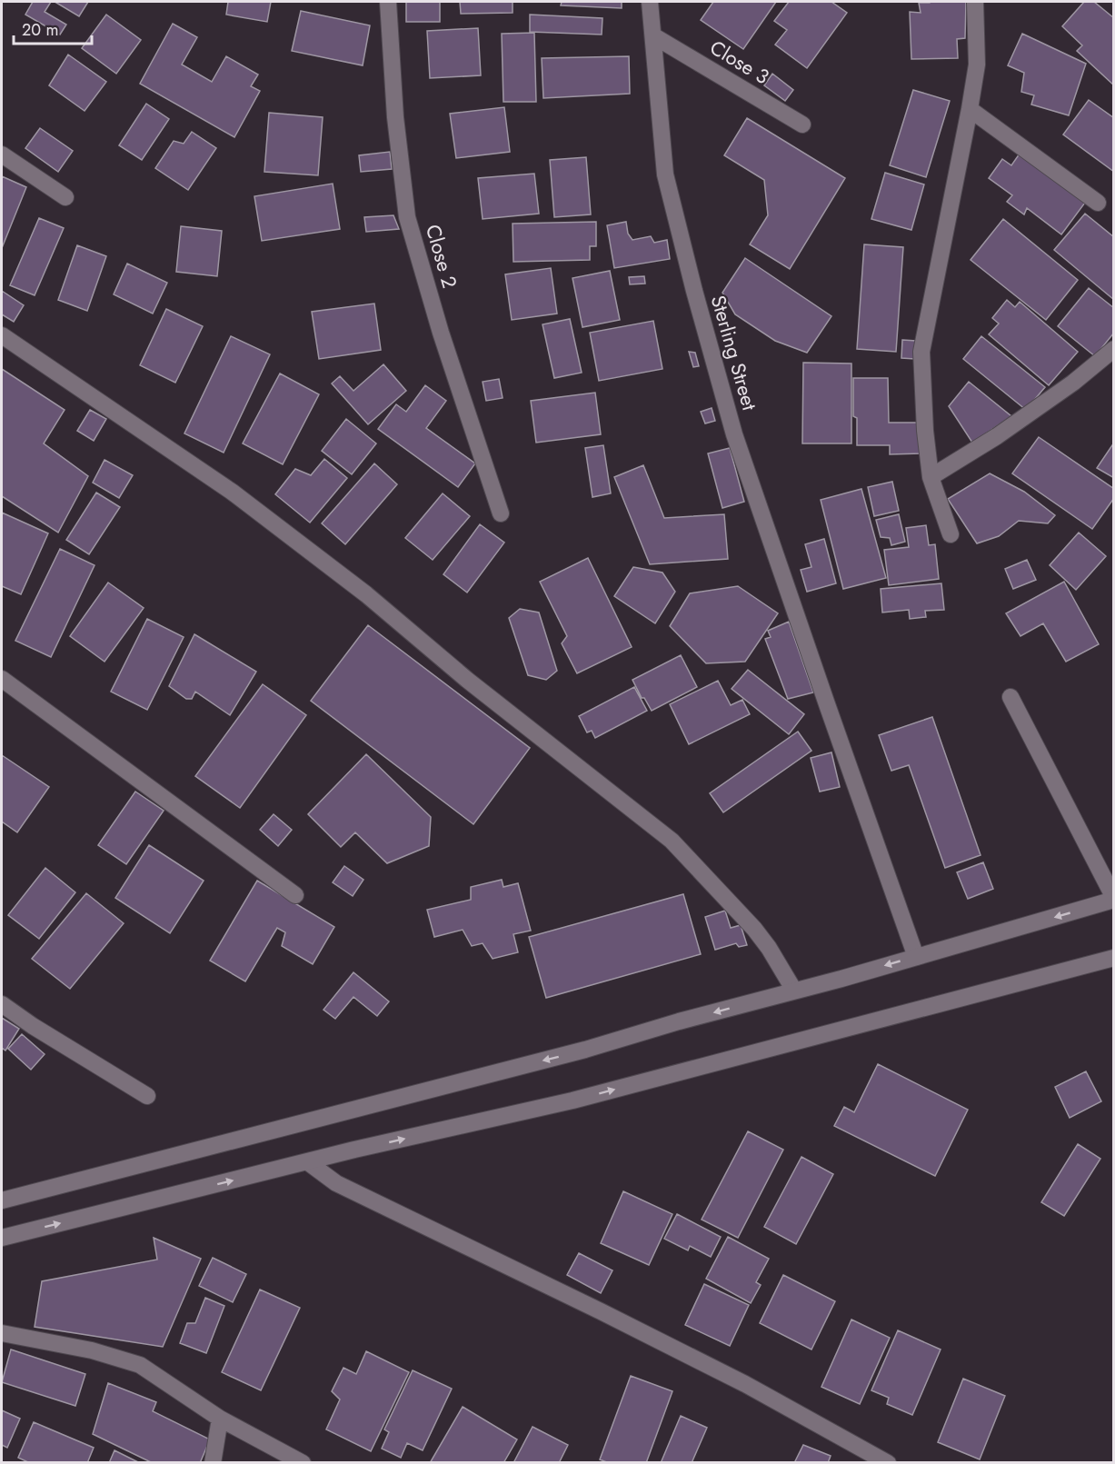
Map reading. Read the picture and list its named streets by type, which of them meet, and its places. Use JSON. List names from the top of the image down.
{
  "streets": {
    "street": ["Close 3", "Close 2", "Sterling Street"]
  },
  "crossings": [
    ["Close 3", "Sterling Street"]
  ],
  "scale_bar": "20 m"
}
